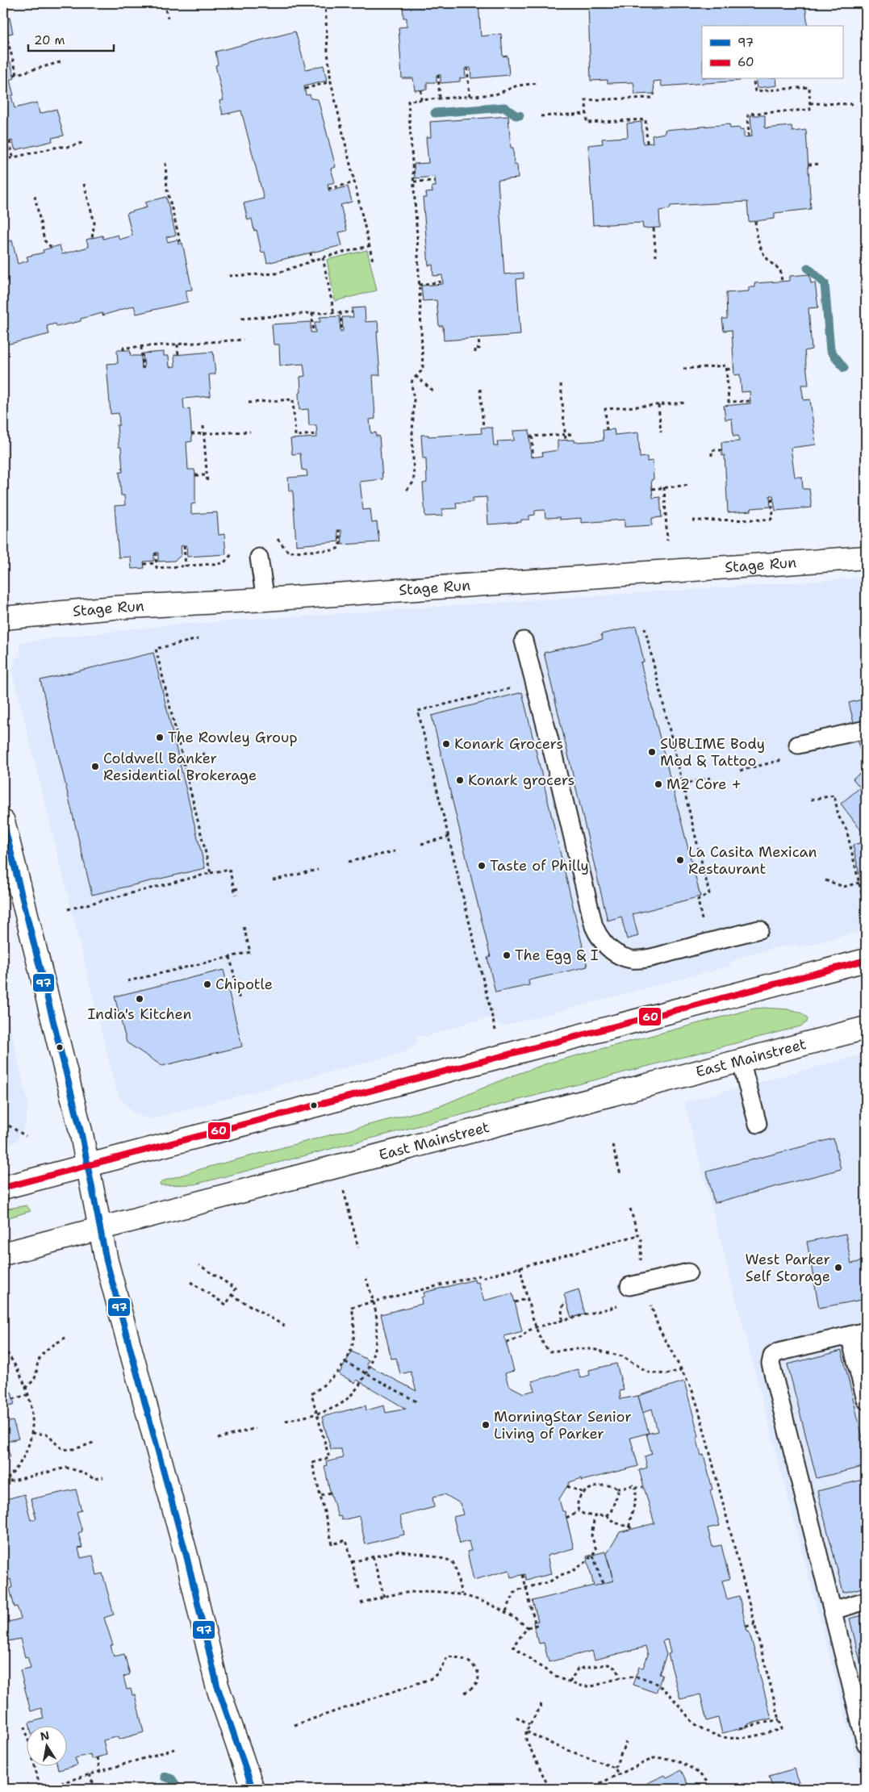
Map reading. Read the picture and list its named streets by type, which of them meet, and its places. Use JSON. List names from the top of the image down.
{
  "streets": {
    "street": ["Stage Run", "East Mainstreet"]
  },
  "places": [
    "The Rowley Group",
    "Konark Grocers",
    "SUBLIME Body Mod & Tattoo",
    "Coldwell Banker Residential Brokerage",
    "Konark grocers",
    "M2 Core +",
    "La Casita Mexican Restaurant",
    "Taste of Philly",
    "The Egg & I",
    "Chipotle",
    "India's Kitchen",
    "West Parker Self Storage",
    "MorningStar Senior Living of Parker"
  ],
  "lines": ["transit line 97", "transit line 60"],
  "legend": ["97", "60"],
  "scale_bar": "20 m",
  "north": "top"
}
